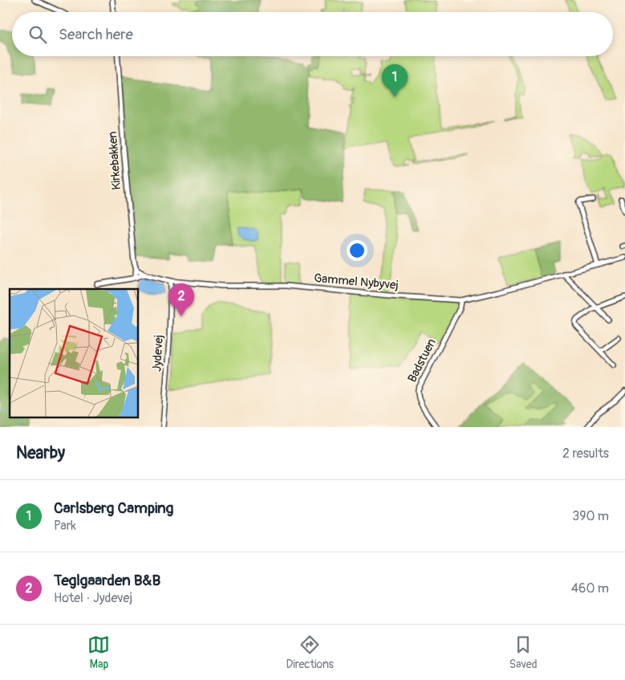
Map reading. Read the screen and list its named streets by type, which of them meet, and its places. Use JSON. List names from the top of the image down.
{
  "streets": {
    "street": [
      "Kirkebakken",
      "Gammel Nybyvej",
      "Jydevej",
      "Badstuen"
    ]
  },
  "crossings": [
    ["Kirkebakken", "Gammel Nybyvej"],
    ["Gammel Nybyvej", "Jydevej"],
    ["Gammel Nybyvej", "Badstuen"]
  ],
  "page": {
    "search": "Search here",
    "pins": ["1", "2"],
    "heading": ["Nearby", "2 results"],
    "list": [
      {
        "mark": "1",
        "name": "Carlsberg Camping",
        "note": "Park",
        "value": "390 m"
      },
      {
        "mark": "2",
        "name": "Teglgaarden B&B",
        "note": "Hotel · Jydevej",
        "value": "460 m"
      }
    ],
    "nav": ["Map", "Directions", "Saved"]
  }
}
